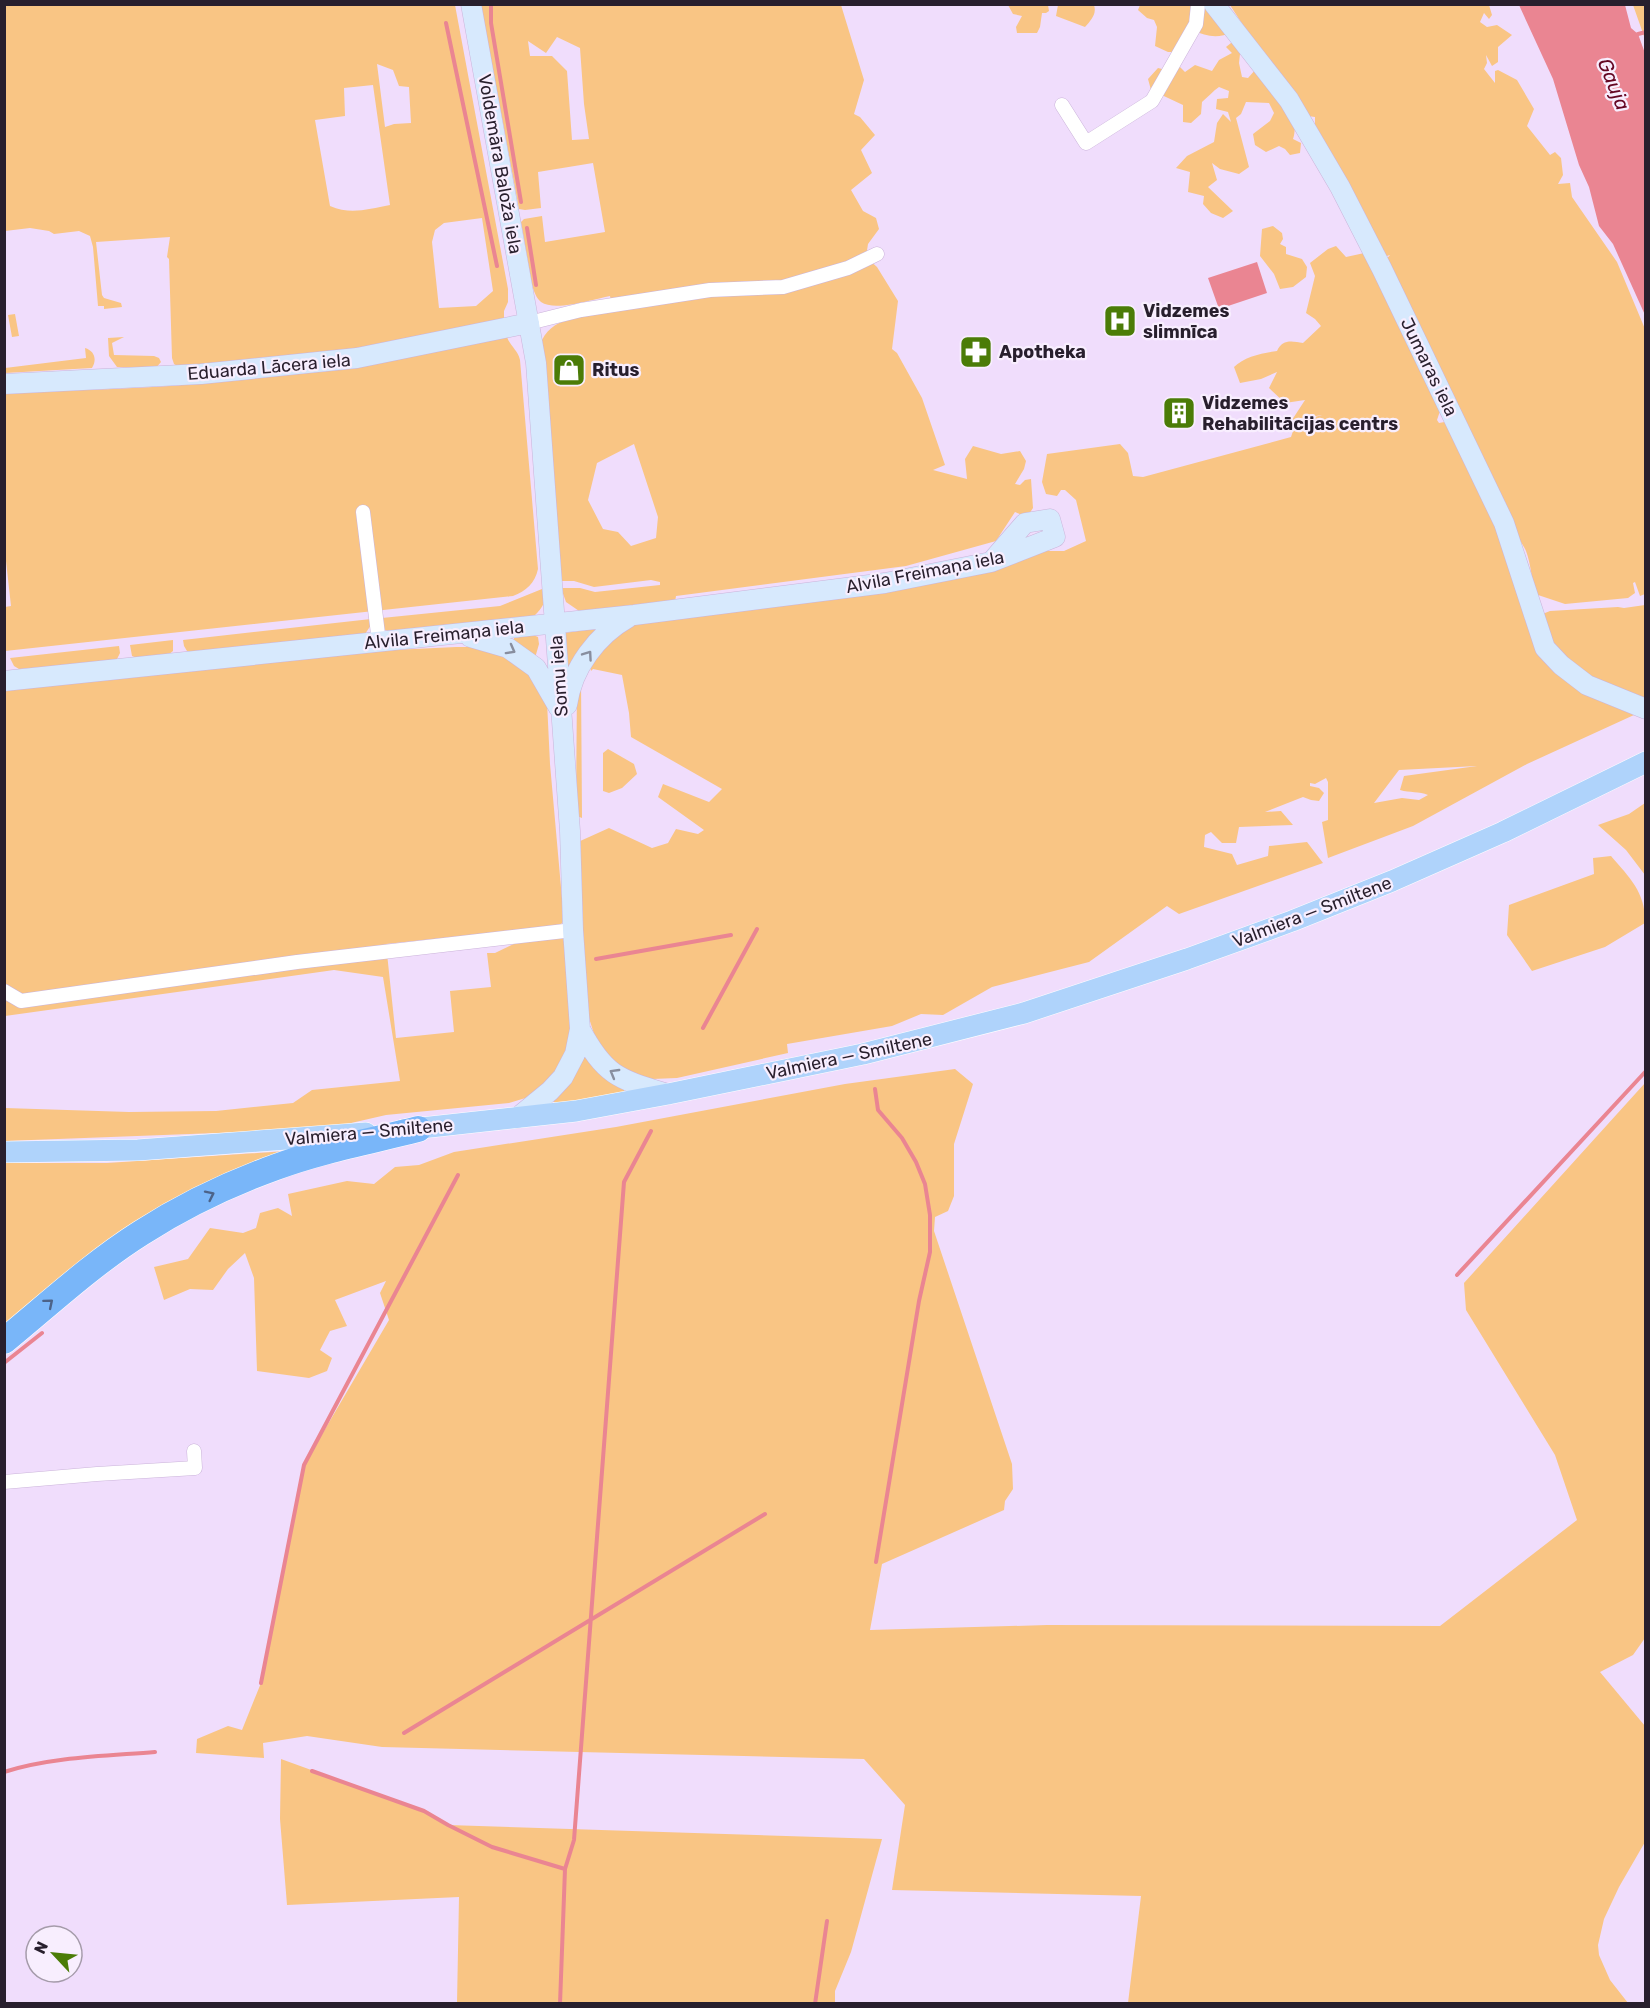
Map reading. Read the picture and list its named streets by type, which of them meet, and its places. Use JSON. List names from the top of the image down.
{
  "streets": {
    "main road": ["Valmiera — Smiltene"],
    "street": [
      "Voldemāra Baloža iela",
      "Eduarda Lācera iela",
      "Jumaras iela",
      "Alvila Freimaņa iela",
      "Somu iela"
    ]
  },
  "crossings": [
    ["Voldemāra Baloža iela", "Eduarda Lācera iela"],
    ["Voldemāra Baloža iela", "Somu iela"],
    ["Eduarda Lācera iela", "Somu iela"],
    ["Alvila Freimaņa iela", "Somu iela"]
  ],
  "water": ["Gauja"],
  "places": {
    "hospital": ["Vidzemes slimnīca"],
    "pharmacy": ["Apotheka"],
    "shop": ["Ritus"],
    "building": ["Vidzemes Rehabilitācijas centrs"]
  },
  "north": "top left"
}
